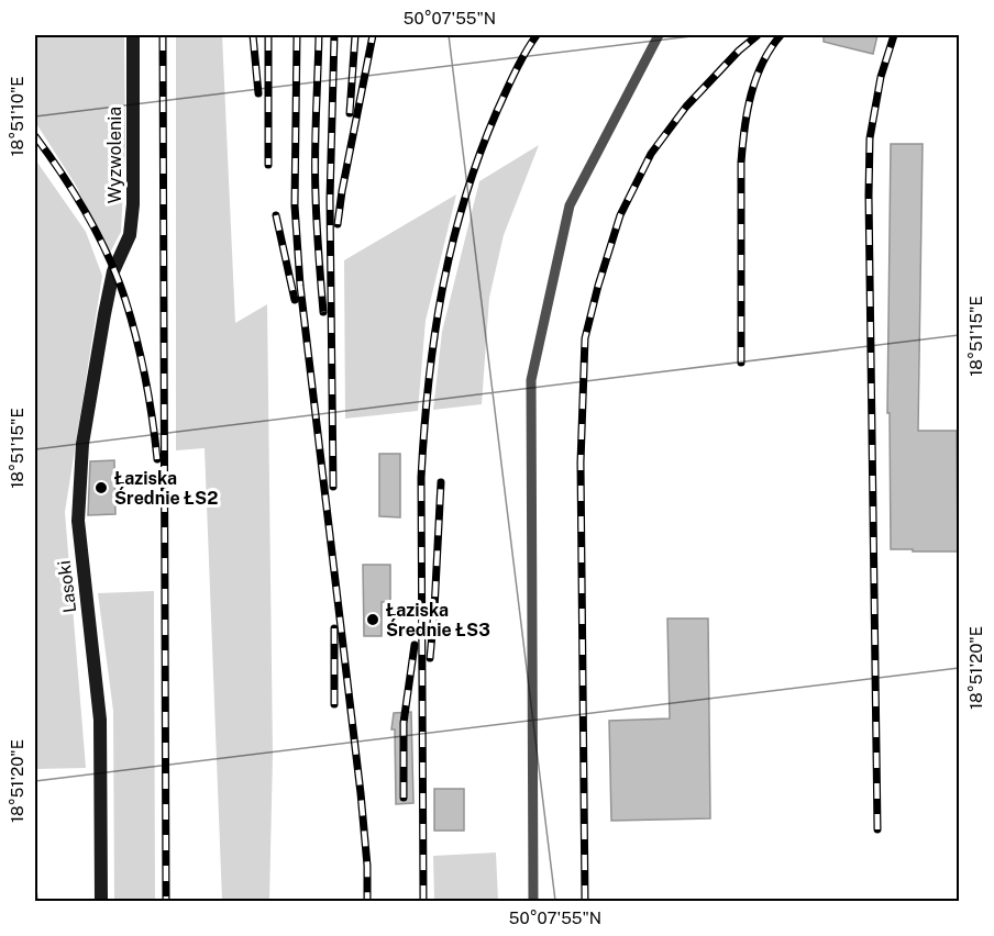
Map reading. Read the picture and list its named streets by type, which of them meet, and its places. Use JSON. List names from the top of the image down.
{
  "streets": {
    "street": ["Wyzwolenia", "Lasoki"]
  },
  "crossings": [
    ["Wyzwolenia", "Lasoki"]
  ],
  "places": ["Łaziska Średnie ŁS2", "Łaziska Średnie ŁS3"],
  "coordinates": [
    "50°07'55\"N",
    "18°51'10\"E",
    "18°51'15\"E",
    "18°51'20\"E"
  ]
}
